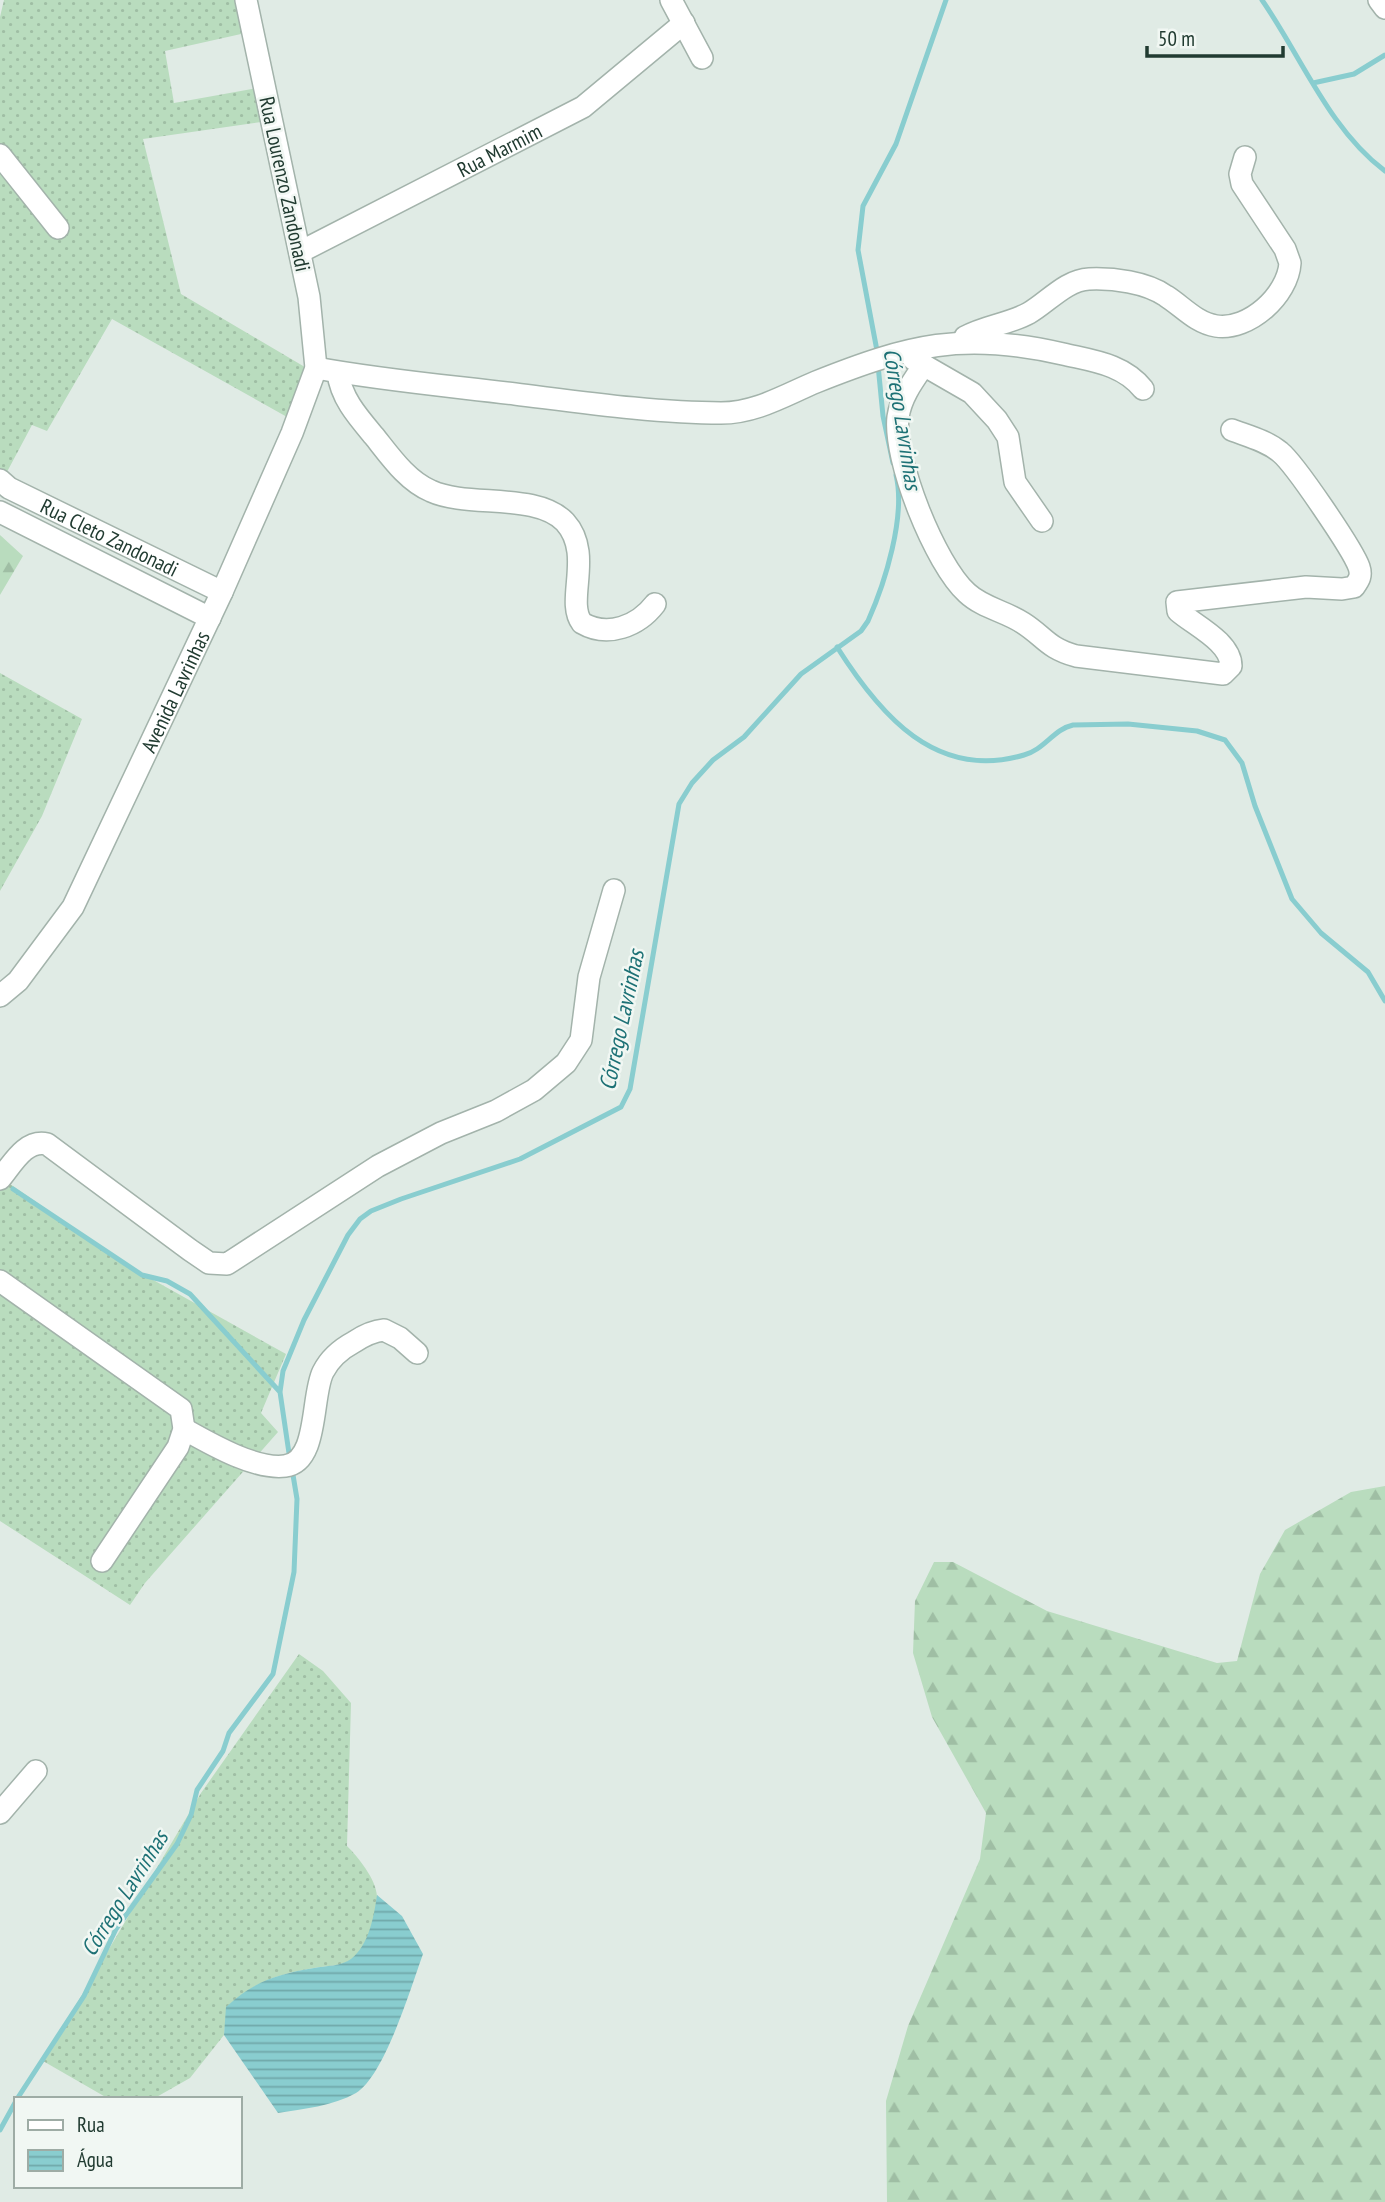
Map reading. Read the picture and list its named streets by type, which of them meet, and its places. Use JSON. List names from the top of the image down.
{
  "streets": {
    "street": [
      "Rua Marmim",
      "Rua Lourenzo Zandonadi",
      "Rua Cleto Zandonadi",
      "Avenida Lavrinhas"
    ]
  },
  "crossings": [
    ["Rua Marmim", "Rua Lourenzo Zandonadi"],
    ["Rua Lourenzo Zandonadi", "Avenida Lavrinhas"],
    ["Rua Cleto Zandonadi", "Avenida Lavrinhas"]
  ],
  "water": ["Córrego Lavrinhas"],
  "legend": ["Rua", "Água"],
  "scale_bar": "50 m"
}
